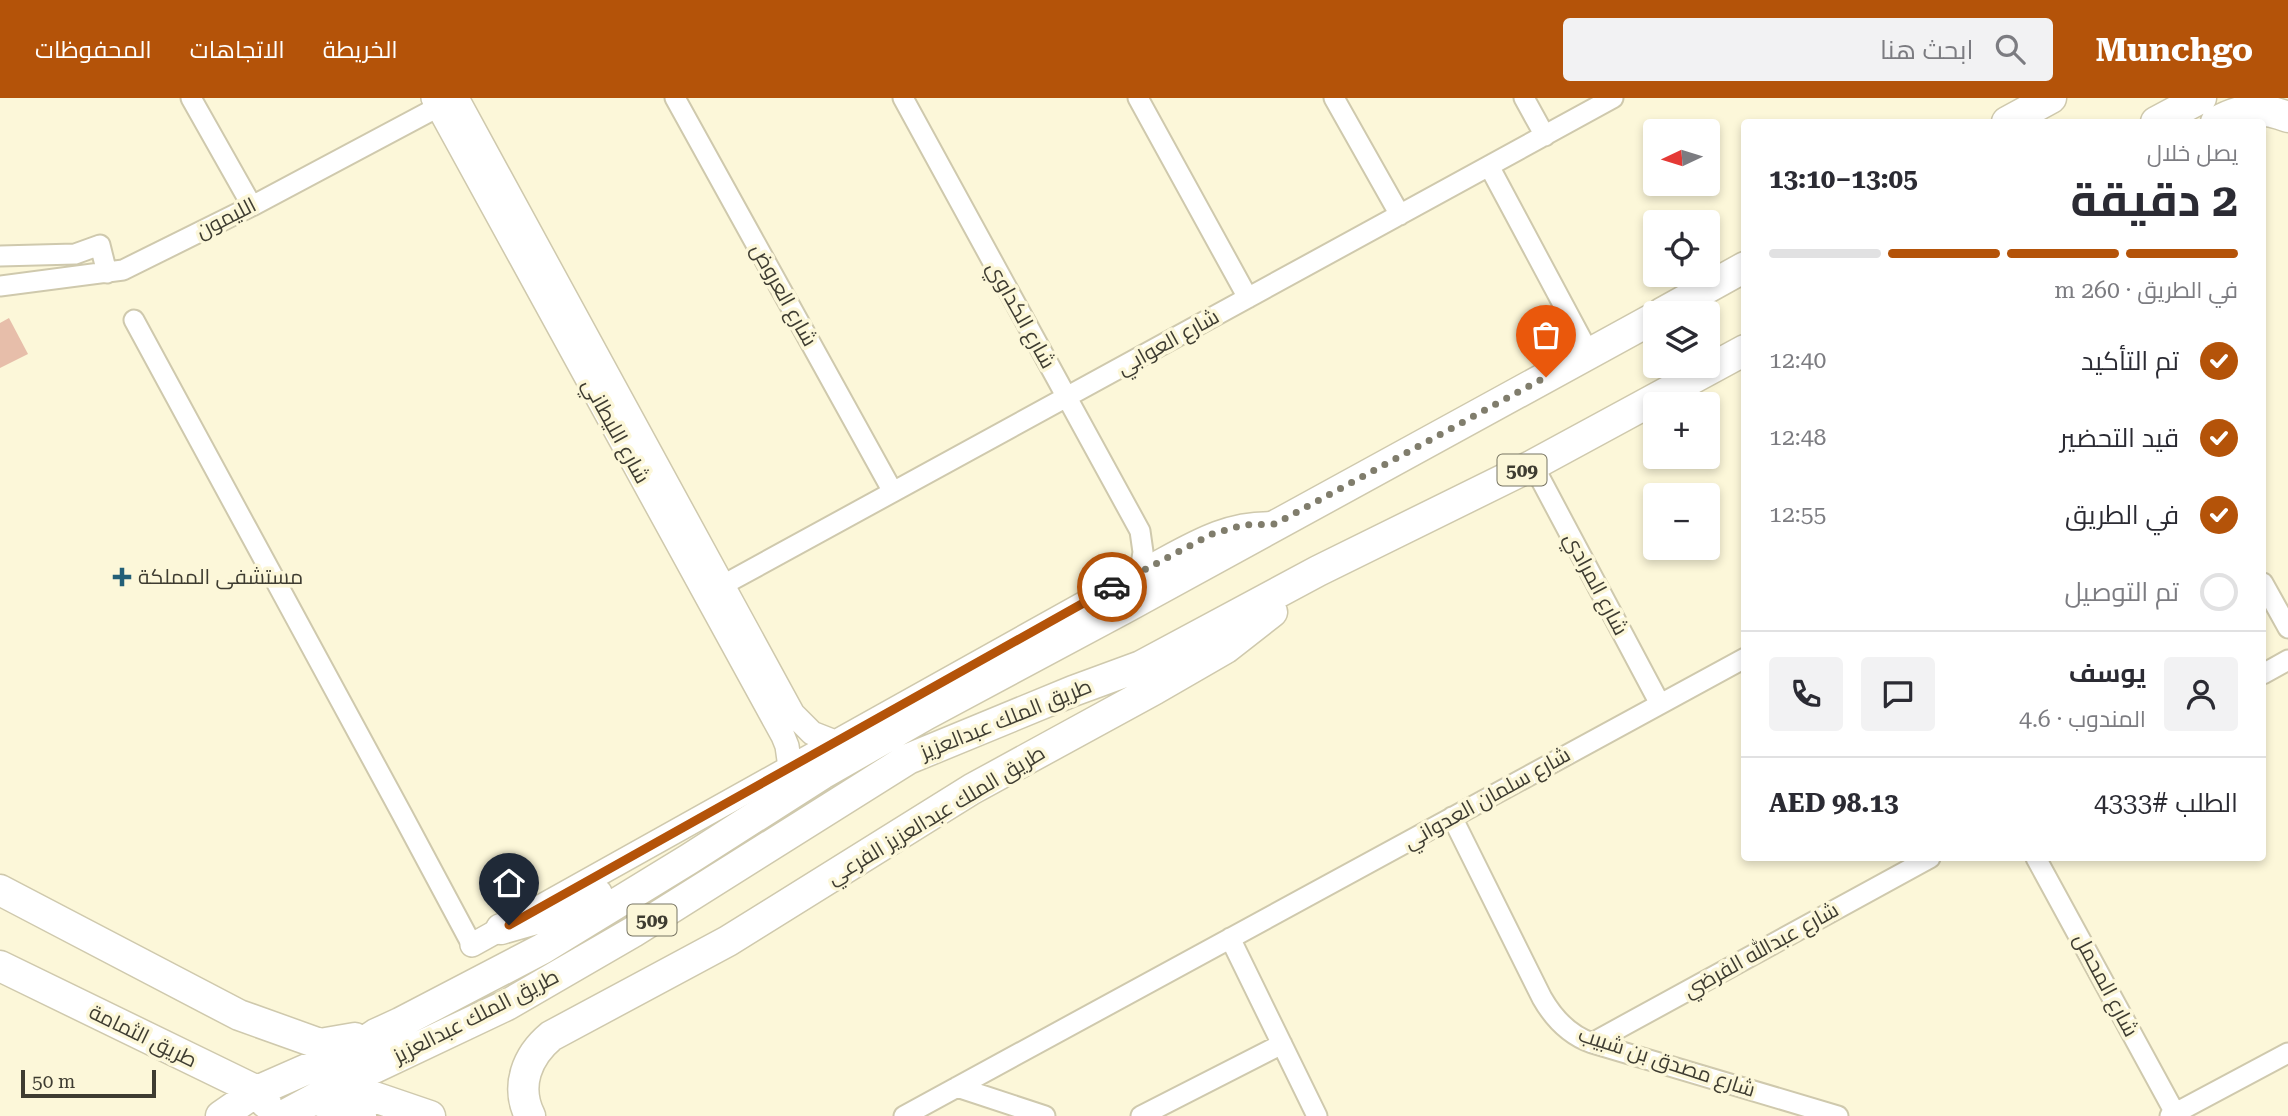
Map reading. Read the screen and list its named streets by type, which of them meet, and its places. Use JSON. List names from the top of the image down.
{
  "streets": {
    "main road": [
      "509",
      "طريق الملك عبدالعزيز",
      "طريق الملك عبدالعزيز الفرعي",
      "طريق الثمامة"
    ],
    "street": [
      "الليمون",
      "شارع العروض",
      "شارع الكداوي",
      "شارع العوابي",
      "شارع الليطاني",
      "شارع المرادي",
      "شارع سلمان العدواني",
      "شارع عبدالله الفرضي",
      "شارع المحمل",
      "شارع مصدق بن شبيب"
    ]
  },
  "crossings": [
    ["الليمون", "شارع الليطاني"],
    ["شارع العروض", "شارع العوابي"],
    ["شارع الكداوي", "شارع العوابي"],
    ["شارع العوابي", "شارع الليطاني"],
    ["شارع المرادي", "طريق الملك عبدالعزيز"],
    ["شارع المرادي", "شارع سلمان العدواني"],
    ["طريق الملك عبدالعزيز", "طريق الملك عبدالعزيز الفرعي"],
    ["طريق الملك عبدالعزيز", "طريق الثمامة"],
    ["شارع سلمان العدواني", "شارع مصدق بن شبيب"],
    ["شارع عبدالله الفرضي", "شارع مصدق بن شبيب"]
  ],
  "places": {
    "health": ["مستشفى المملكة"]
  },
  "scale_bar": "50 m",
  "north": "left",
  "page": {
    "header": "Munchgo",
    "search": "ابحث هنا",
    "nav": ["الخريطة", "الاتجاهات", "المحفوظات"],
    "map_buttons": ["+", "−"],
    "heading": ["2 دقيقة", "يصل خلال", "13:05–13:10"],
    "panel": [
      "يوسف",
      "المندوب · 4.6",
      "الطلب #4333",
      "AED 98.13"
    ],
    "bar": "في الطريق · 260 m",
    "list": [
      ["تم التأكيد", "12:40"],
      ["قيد التحضير", "12:48"],
      ["في الطريق", "12:55"],
      "تم التوصيل"
    ],
    "scale": "50 m"
  }
}
